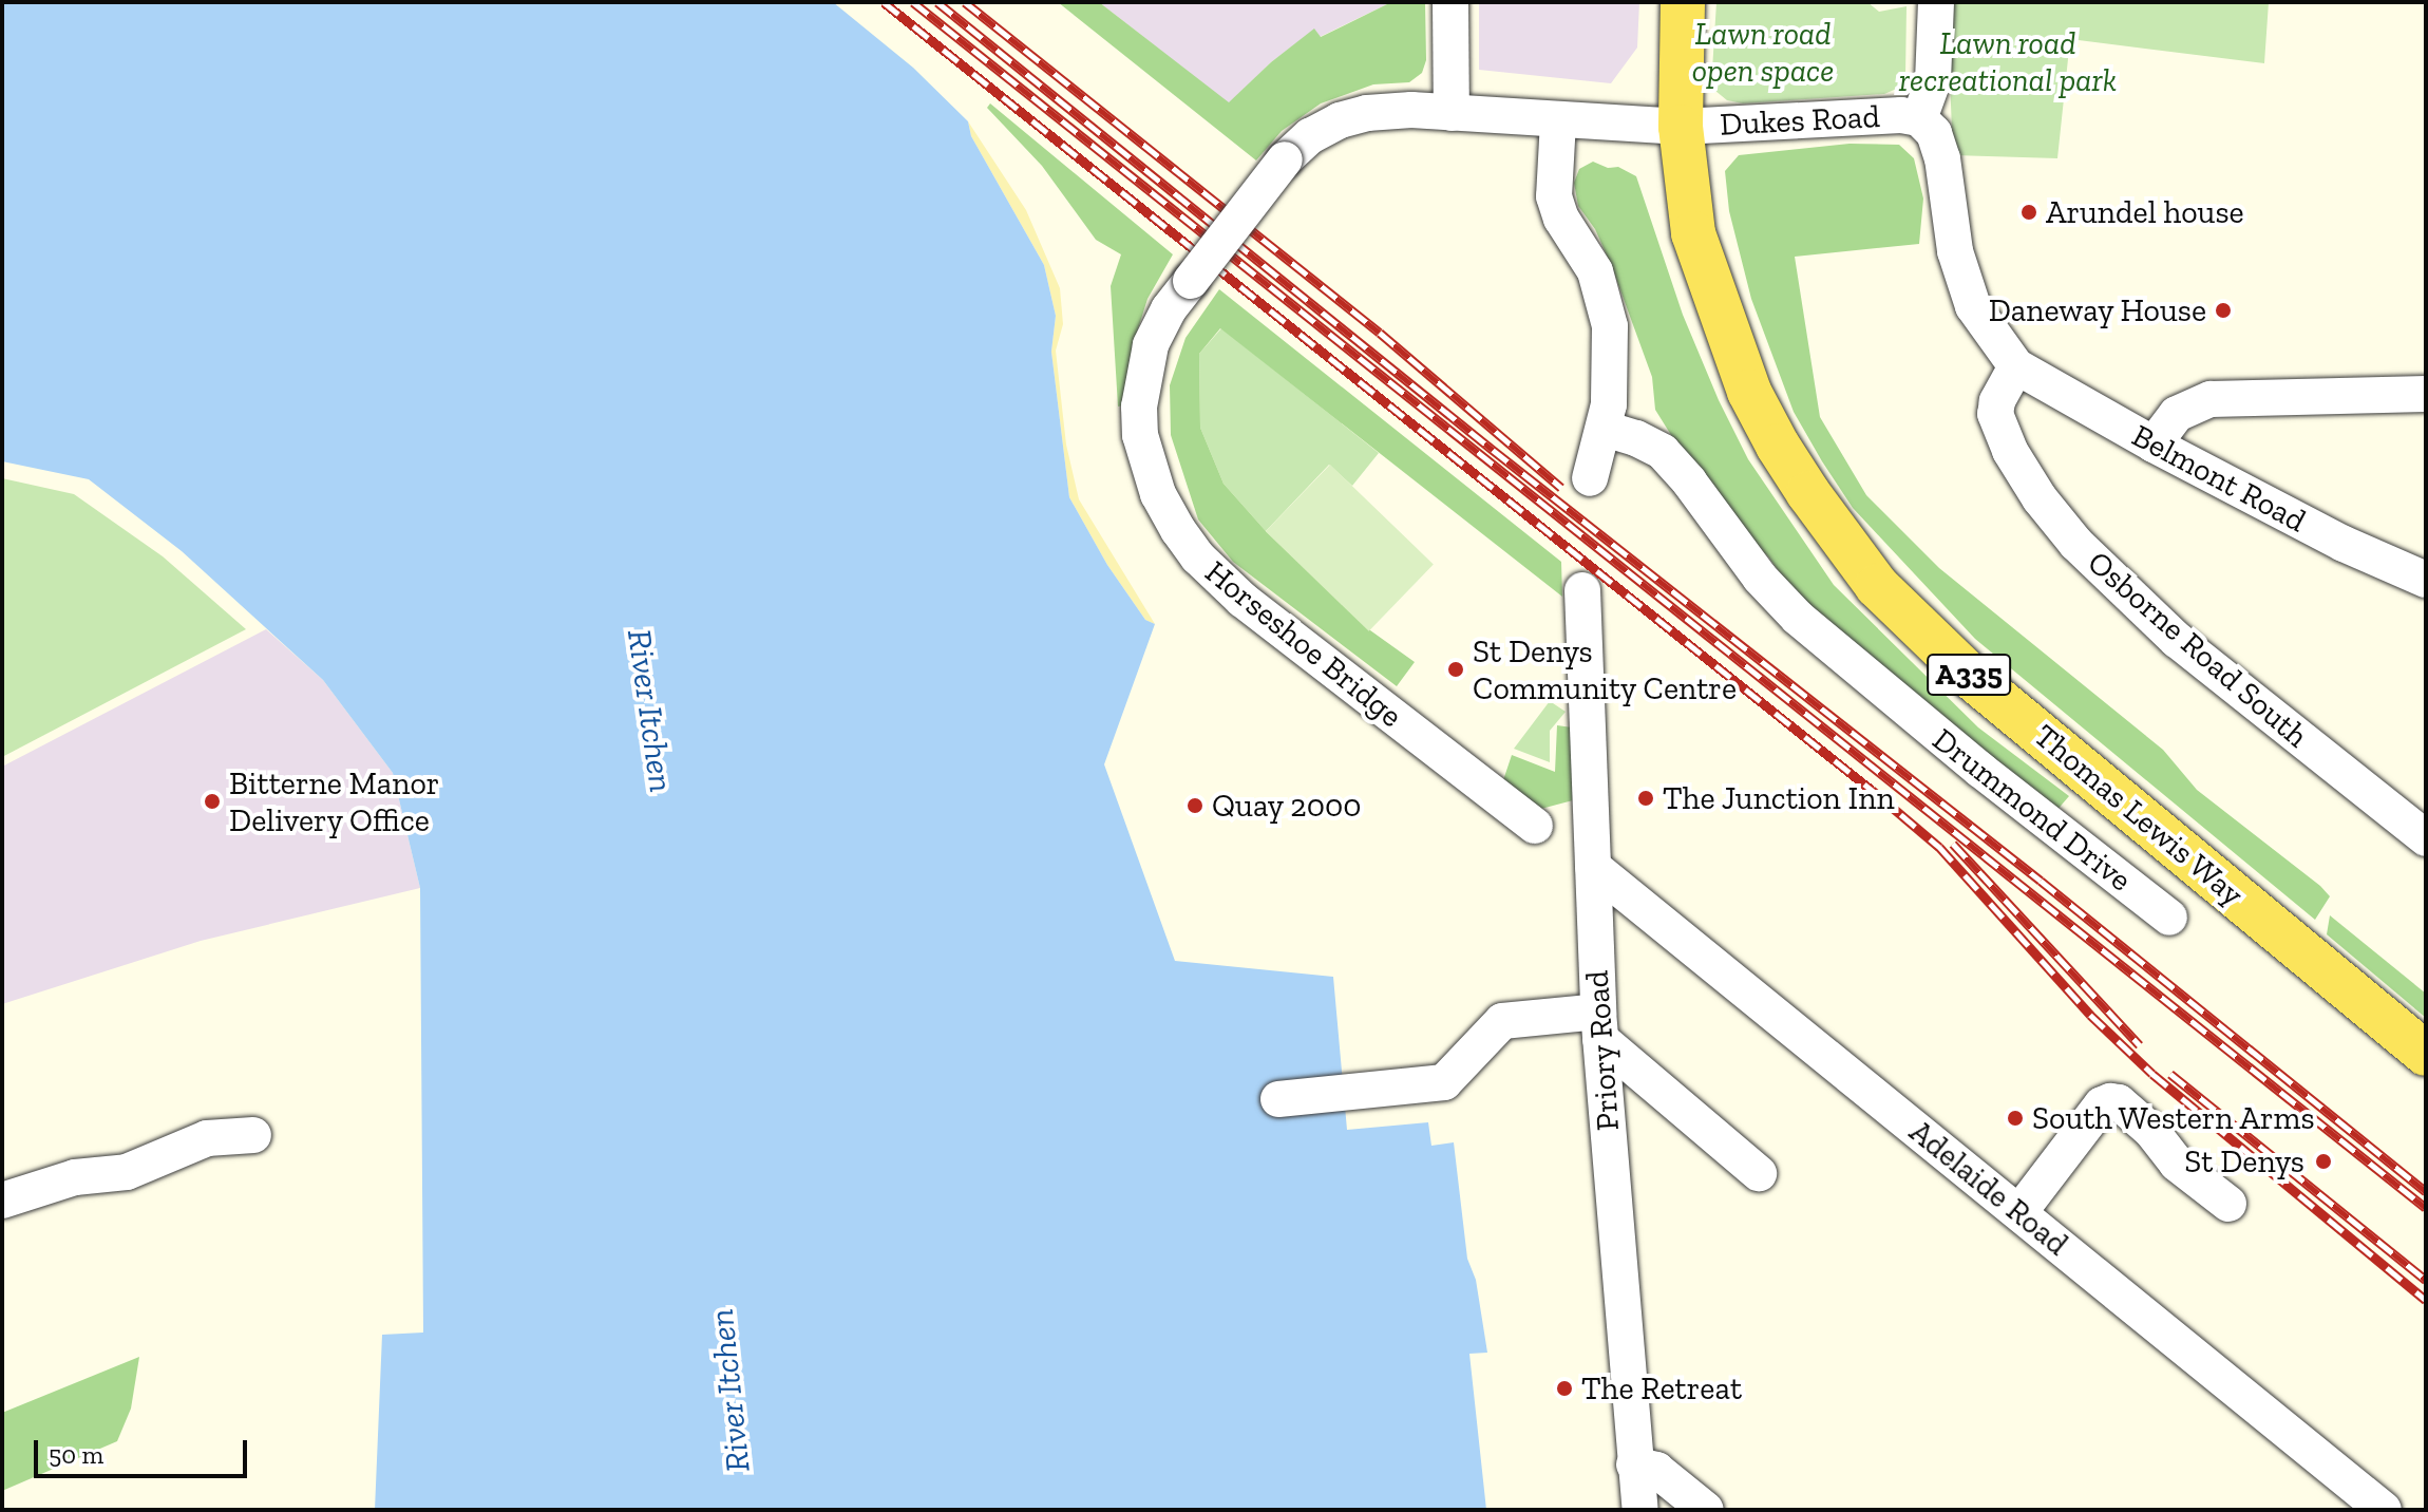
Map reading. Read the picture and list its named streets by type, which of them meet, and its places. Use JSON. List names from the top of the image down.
{
  "streets": {
    "main road": ["A335", "Thomas Lewis Way"],
    "street": [
      "Dukes Road",
      "Belmont Road",
      "Horseshoe Bridge",
      "Osborne Road South",
      "Drummond Drive",
      "Priory Road",
      "Adelaide Road"
    ]
  },
  "crossings": [
    ["Dukes Road", "Horseshoe Bridge"],
    ["Dukes Road", "Thomas Lewis Way"],
    ["Belmont Road", "Osborne Road South"],
    ["Horseshoe Bridge", "Thomas Lewis Way"],
    ["Priory Road", "Adelaide Road"]
  ],
  "water": ["River Itchen"],
  "parks": ["Lawn road open space", "Lawn road recreational park"],
  "places": [
    "Arundel house",
    "Daneway House",
    "St Denys Community Centre",
    "The Junction Inn",
    "Bitterne Manor Delivery Office",
    "Quay 2000",
    "South Western Arms",
    "St Denys",
    "The Retreat"
  ],
  "scale_bar": "50 m"
}
